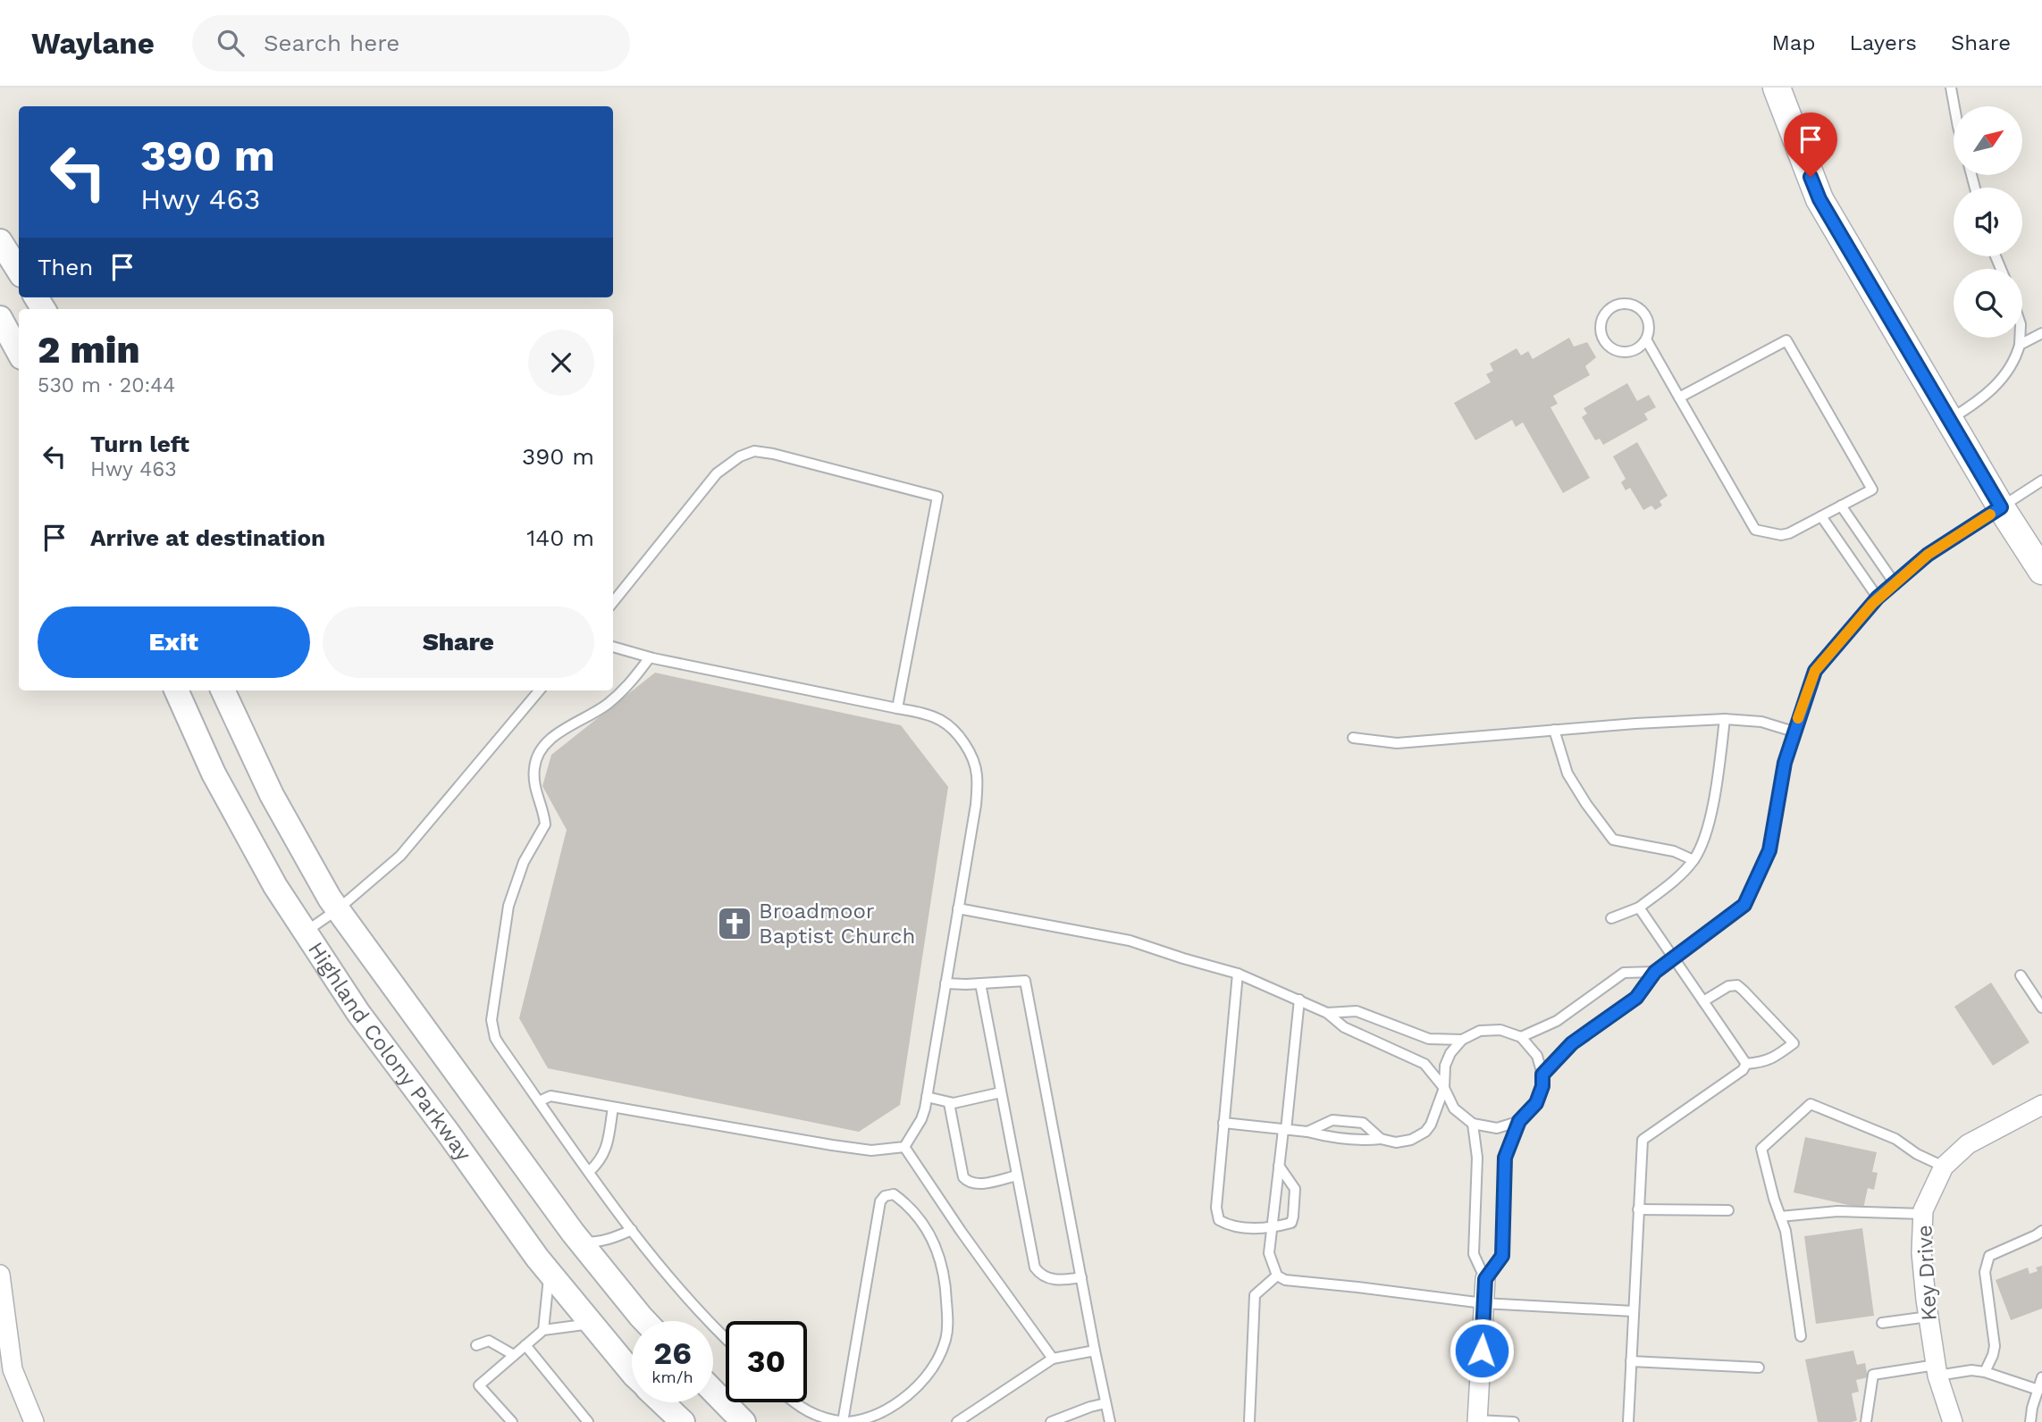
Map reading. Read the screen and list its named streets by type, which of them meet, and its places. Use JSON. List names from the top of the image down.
{
  "streets": {
    "street": ["Highland Colony Parkway", "Key Drive"]
  },
  "places": {
    "church": ["Broadmoor Baptist Church"]
  },
  "north": "top right",
  "page": {
    "header": "Waylane",
    "search": "Search here",
    "nav": ["Map", "Layers", "Share"],
    "turn": ["390 m", "Hwy 463"],
    "then": "Then",
    "heading": ["2 min", "530 m · 20:44"],
    "list": [
      {
        "name": "Turn left",
        "note": "Hwy 463",
        "value": "390 m"
      },
      {
        "name": "Arrive at destination",
        "value": "140 m"
      }
    ],
    "buttons": ["Exit", "Share"],
    "speed": "26 km/h",
    "limit": "30"
  }
}
